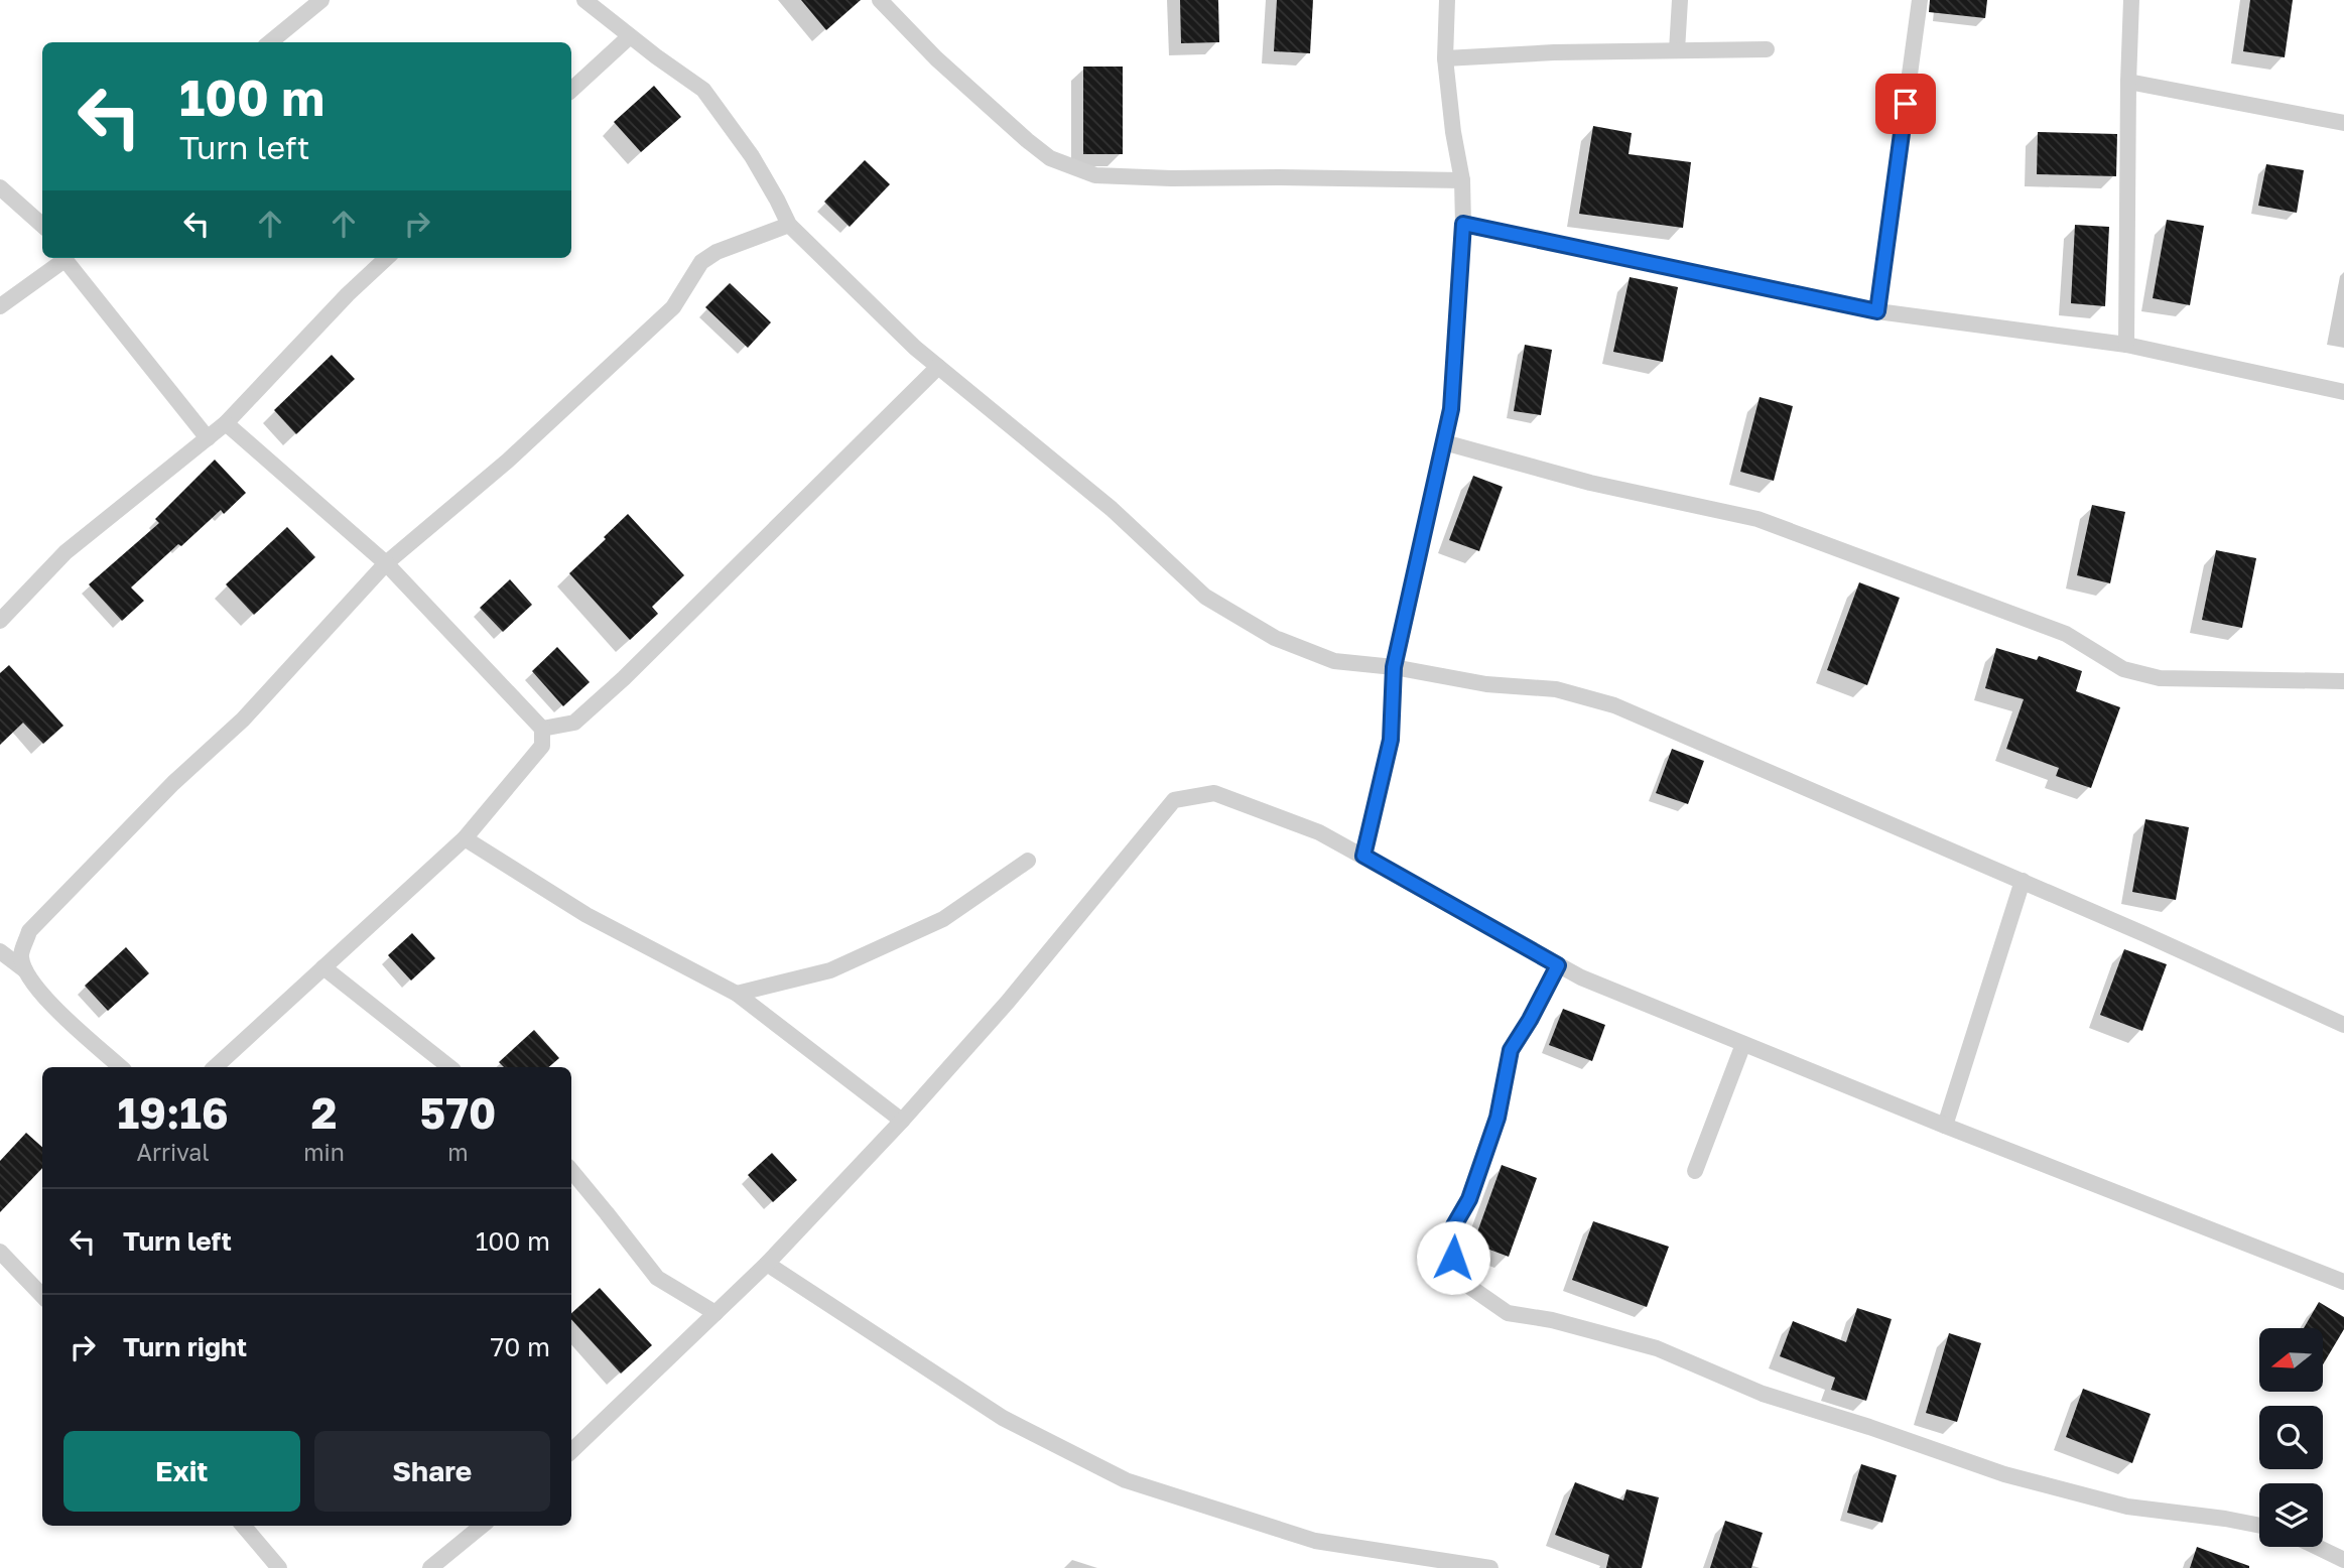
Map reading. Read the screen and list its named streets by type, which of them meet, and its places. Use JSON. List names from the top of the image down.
{
  "north": "left",
  "page": {
    "turn": ["100 m", "Turn left"],
    "eta": [
      "19:16",
      "Arrival",
      "2",
      "min",
      "570",
      "m"
    ],
    "list": [
      {
        "name": "Turn left",
        "value": "100 m"
      },
      {
        "name": "Turn right",
        "value": "70 m"
      }
    ],
    "buttons": ["Exit", "Share"]
  }
}
